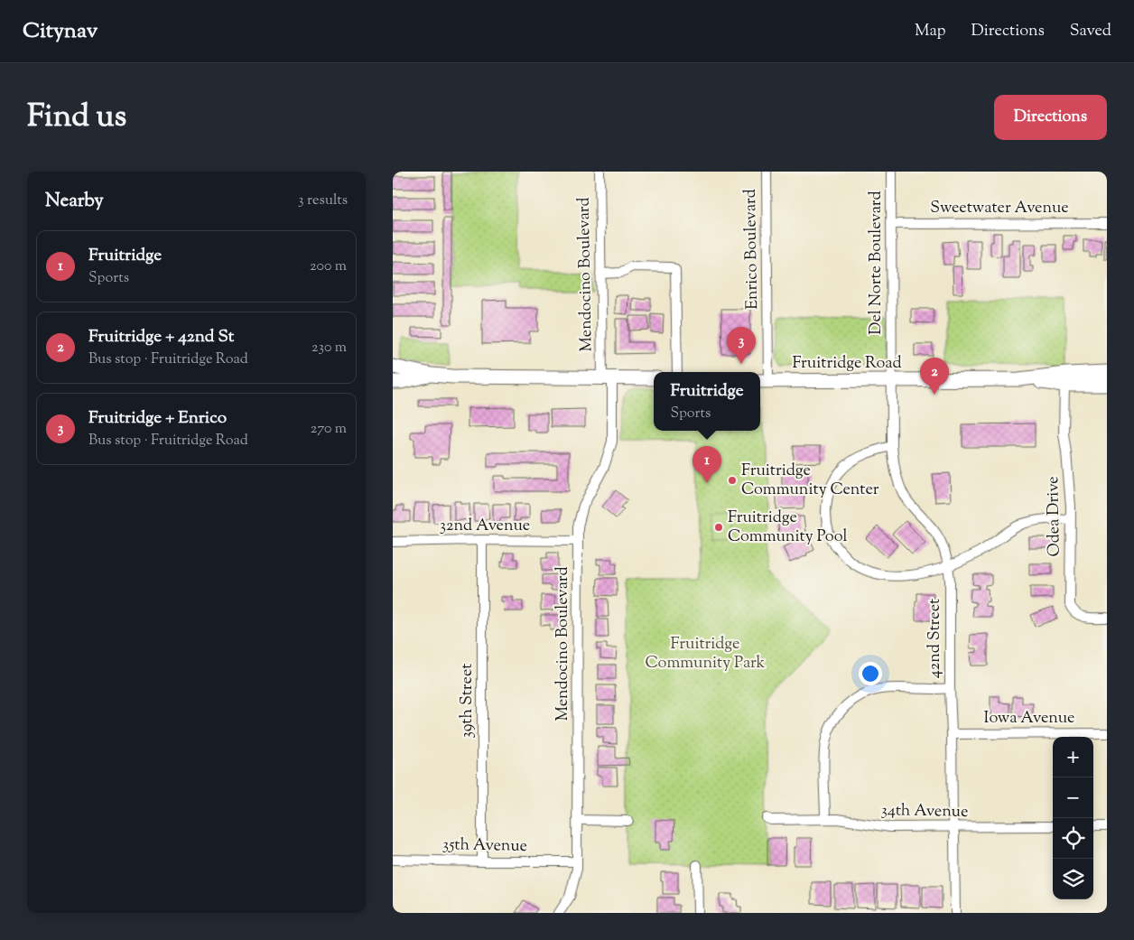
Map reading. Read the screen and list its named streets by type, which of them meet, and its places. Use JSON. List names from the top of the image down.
{
  "streets": {
    "main road": ["Fruitridge Road"],
    "street": [
      "Sweetwater Avenue",
      "Enrico Boulevard",
      "Del Norte Boulevard",
      "Mendocino Boulevard",
      "Odea Drive",
      "32nd Avenue",
      "42nd Street",
      "39th Street",
      "Iowa Avenue",
      "34th Avenue",
      "35th Avenue"
    ]
  },
  "crossings": [
    ["Sweetwater Avenue", "Del Norte Boulevard"],
    ["Enrico Boulevard", "Fruitridge Road"],
    ["Del Norte Boulevard", "Fruitridge Road"],
    ["Del Norte Boulevard", "42nd Street"],
    ["Mendocino Boulevard", "32nd Avenue"],
    ["Mendocino Boulevard", "35th Avenue"],
    ["Fruitridge Road", "Odea Drive"],
    ["Fruitridge Road", "42nd Street"],
    ["32nd Avenue", "39th Street"],
    ["42nd Street", "Iowa Avenue"],
    ["42nd Street", "34th Avenue"],
    ["39th Street", "35th Avenue"]
  ],
  "parks": ["Fruitridge Community Park"],
  "places": ["Fruitridge Community Center", "Fruitridge Community Pool"],
  "page": {
    "header": "Citynav",
    "nav": ["Map", "Directions", "Saved"],
    "title": "Find us",
    "buttons": "Directions",
    "heading": ["Nearby", "3 results"],
    "list": [
      {
        "mark": "1",
        "name": "Fruitridge",
        "note": "Sports",
        "value": "200 m"
      },
      {
        "mark": "2",
        "name": "Fruitridge + 42nd St",
        "note": "Bus stop · Fruitridge Road",
        "value": "230 m"
      },
      {
        "mark": "3",
        "name": "Fruitridge + Enrico",
        "note": "Bus stop · Fruitridge Road",
        "value": "270 m"
      }
    ],
    "pins": ["3", "2", "1"],
    "popup": ["Fruitridge", "Sports"],
    "map_buttons": ["+", "−"]
  }
}
